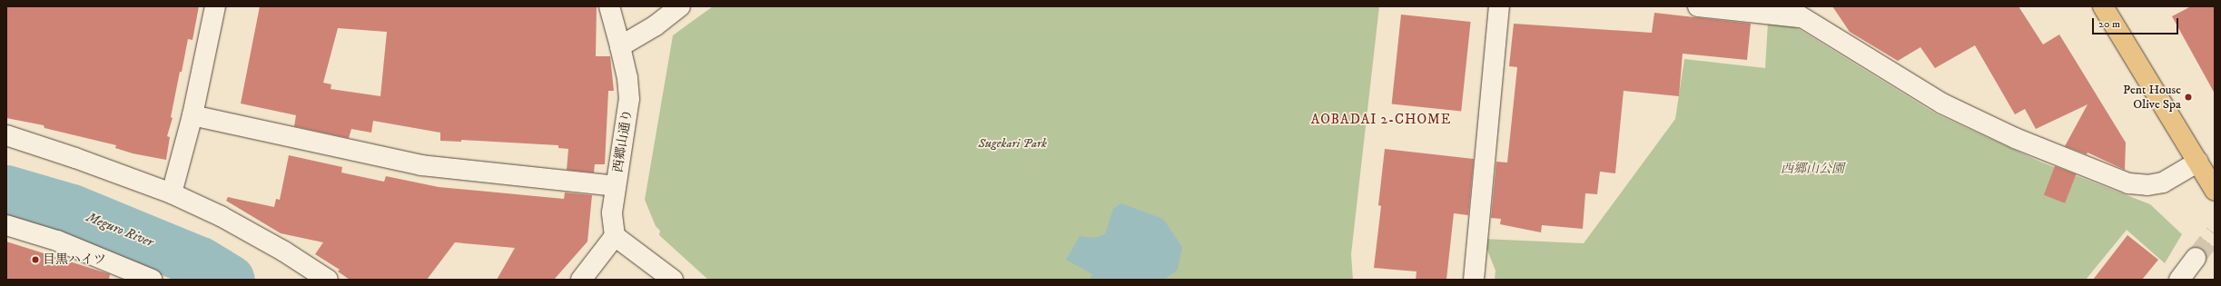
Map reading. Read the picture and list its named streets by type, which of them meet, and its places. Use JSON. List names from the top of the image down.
{
  "streets": {
    "street": ["西郷山通り"]
  },
  "districts": ["AOBADAI 2-CHOME"],
  "water": ["Meguro River"],
  "parks": ["Sugekari Park", "西郷山公園"],
  "places": ["Pent House Olive Spa", "目黒ハイツ"],
  "scale_bar": "20 m"
}
